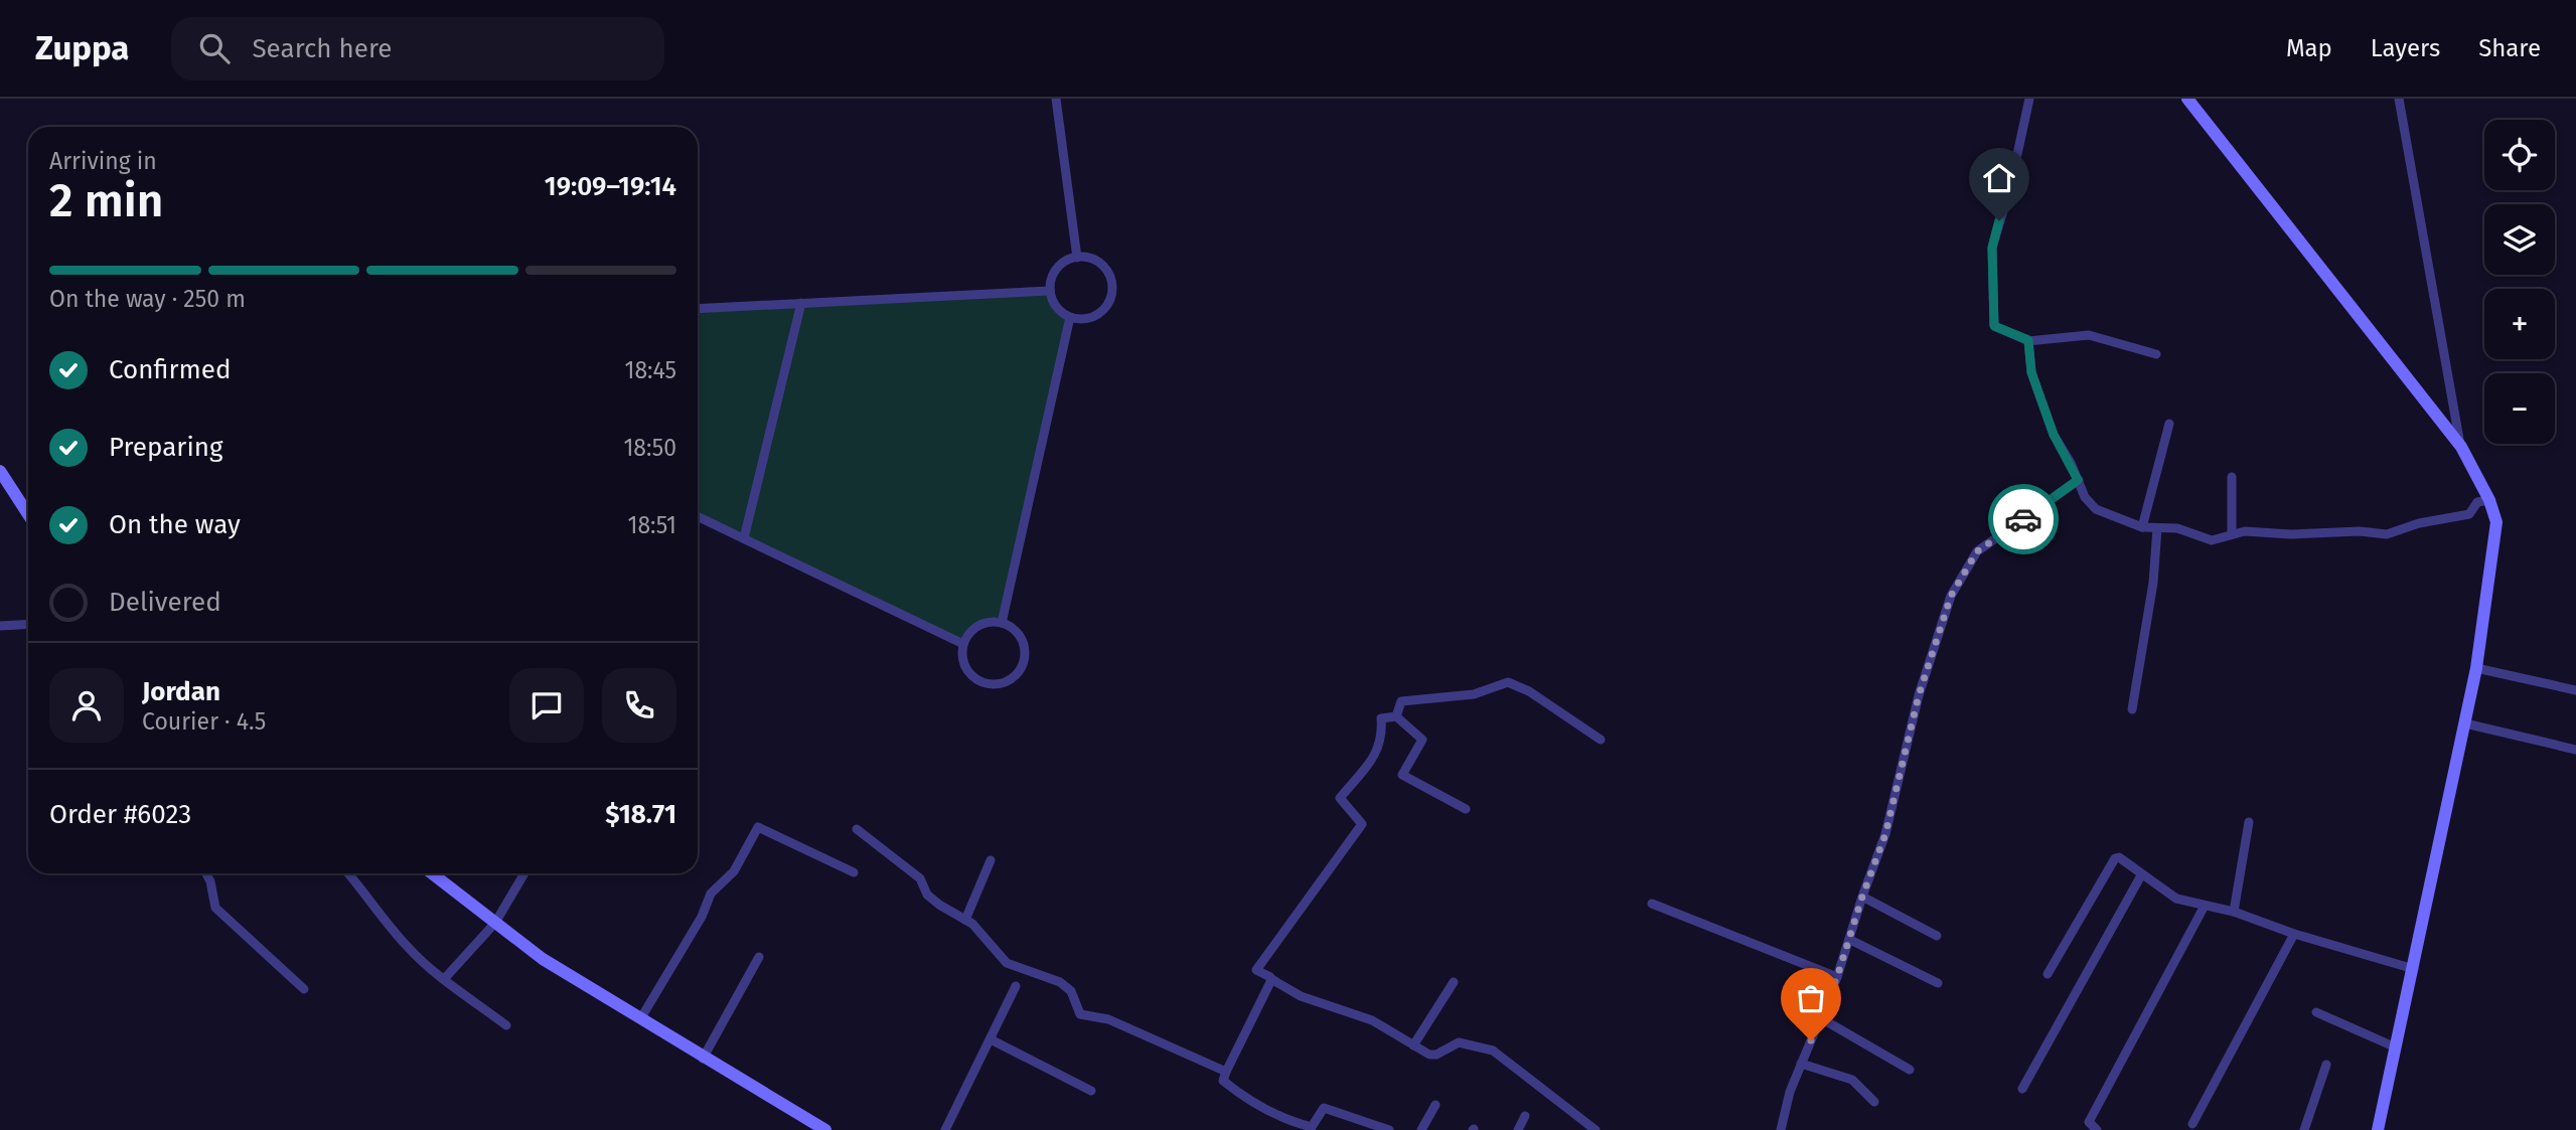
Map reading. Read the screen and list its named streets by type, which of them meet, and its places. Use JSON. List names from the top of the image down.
{
  "page": {
    "header": "Zuppa",
    "search": "Search here",
    "nav": ["Map", "Layers", "Share"],
    "map_buttons": ["+", "−"],
    "heading": ["2 min", "Arriving in", "19:09–19:14"],
    "panel": [
      "Jordan",
      "Courier · 4.5",
      "Order #6023",
      "$18.71"
    ],
    "bar": "On the way · 250 m",
    "list": [
      ["Confirmed", "18:45"],
      ["Preparing", "18:50"],
      ["On the way", "18:51"],
      "Delivered"
    ]
  }
}
